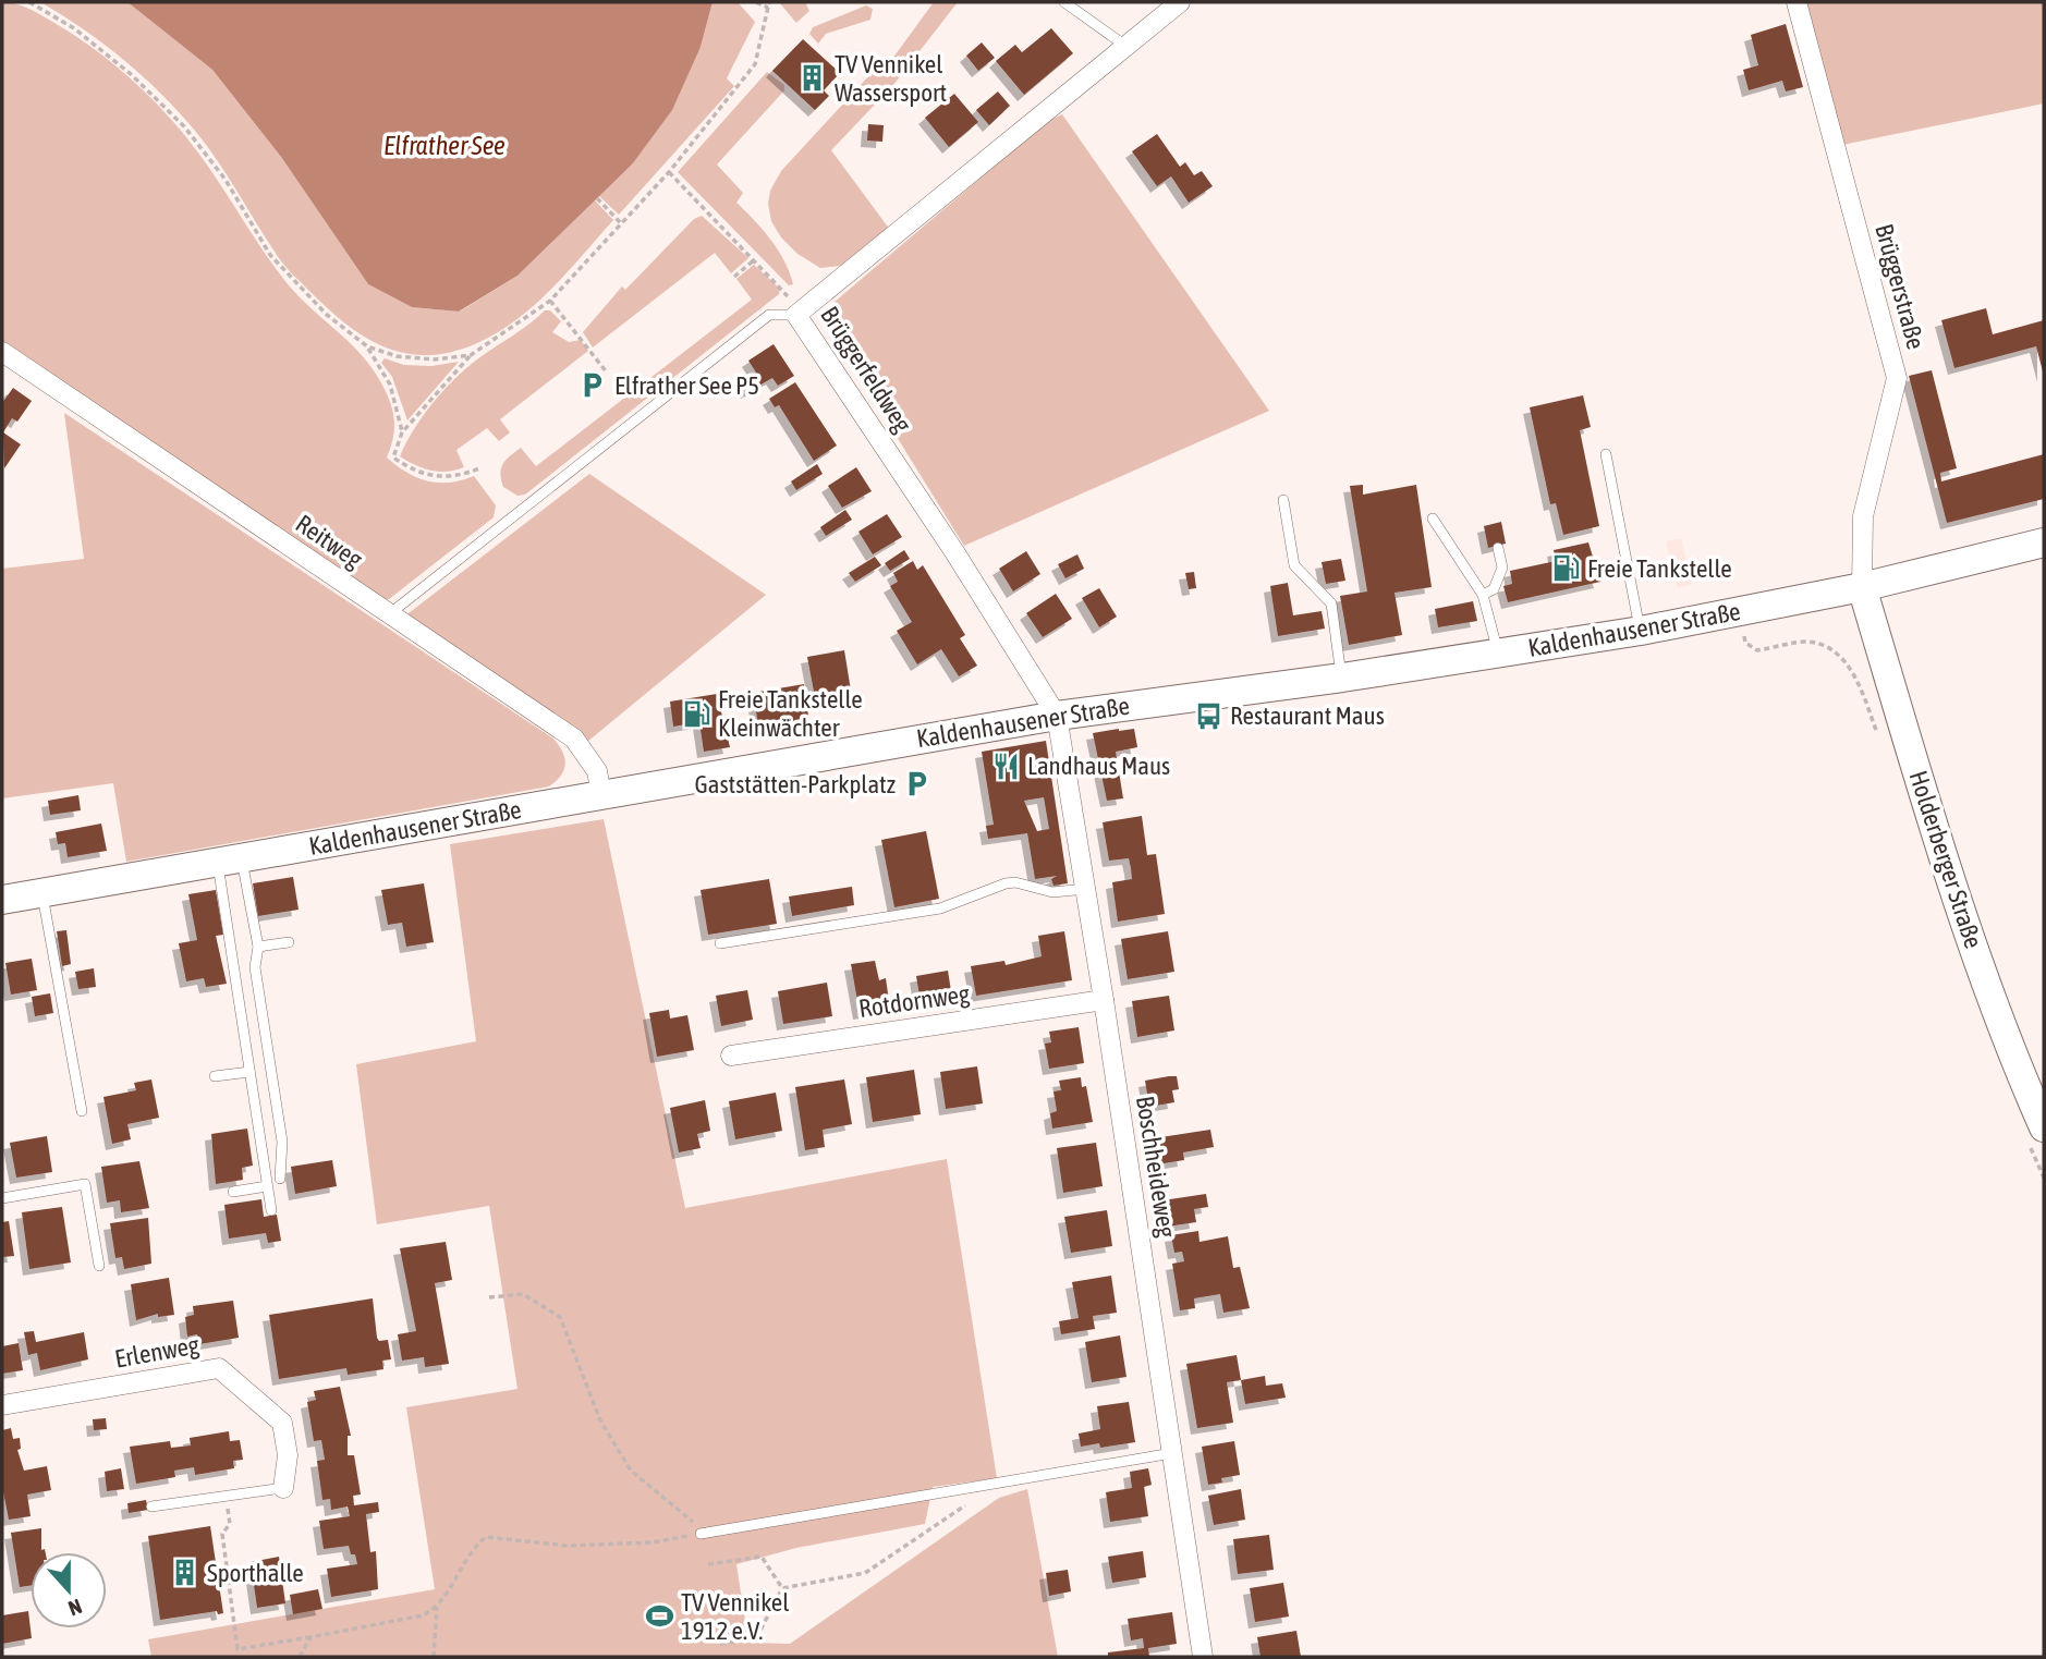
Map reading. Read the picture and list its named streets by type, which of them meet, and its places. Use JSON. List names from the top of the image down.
{
  "streets": {
    "main road": ["Kaldenhausener Straße", "Holderberger Straße"],
    "street": [
      "Brüggerstraße",
      "Brüggerfeldweg",
      "Reitweg",
      "Rotdornweg",
      "Boschheideweg",
      "Erlenweg"
    ]
  },
  "crossings": [
    ["Brüggerstraße", "Kaldenhausener Straße"],
    ["Brüggerstraße", "Holderberger Straße"],
    ["Brüggerfeldweg", "Kaldenhausener Straße"],
    ["Brüggerfeldweg", "Boschheideweg"],
    ["Reitweg", "Kaldenhausener Straße"],
    ["Kaldenhausener Straße", "Holderberger Straße"],
    ["Kaldenhausener Straße", "Boschheideweg"],
    ["Rotdornweg", "Boschheideweg"]
  ],
  "water": ["Elfrather See"],
  "places": {
    "building": ["TV Vennikel Wassersport", "Sporthalle"],
    "parking": ["Elfrather See P5", "Gaststätten-Parkplatz"],
    "fuel station": ["Freie Tankstelle", "Freie Tankstelle Kleinwächter"],
    "bus stop": ["Restaurant Maus"],
    "restaurant": ["Landhaus Maus"],
    "sports": ["TV Vennikel 1912 e.V."]
  },
  "north": "bottom"
}
